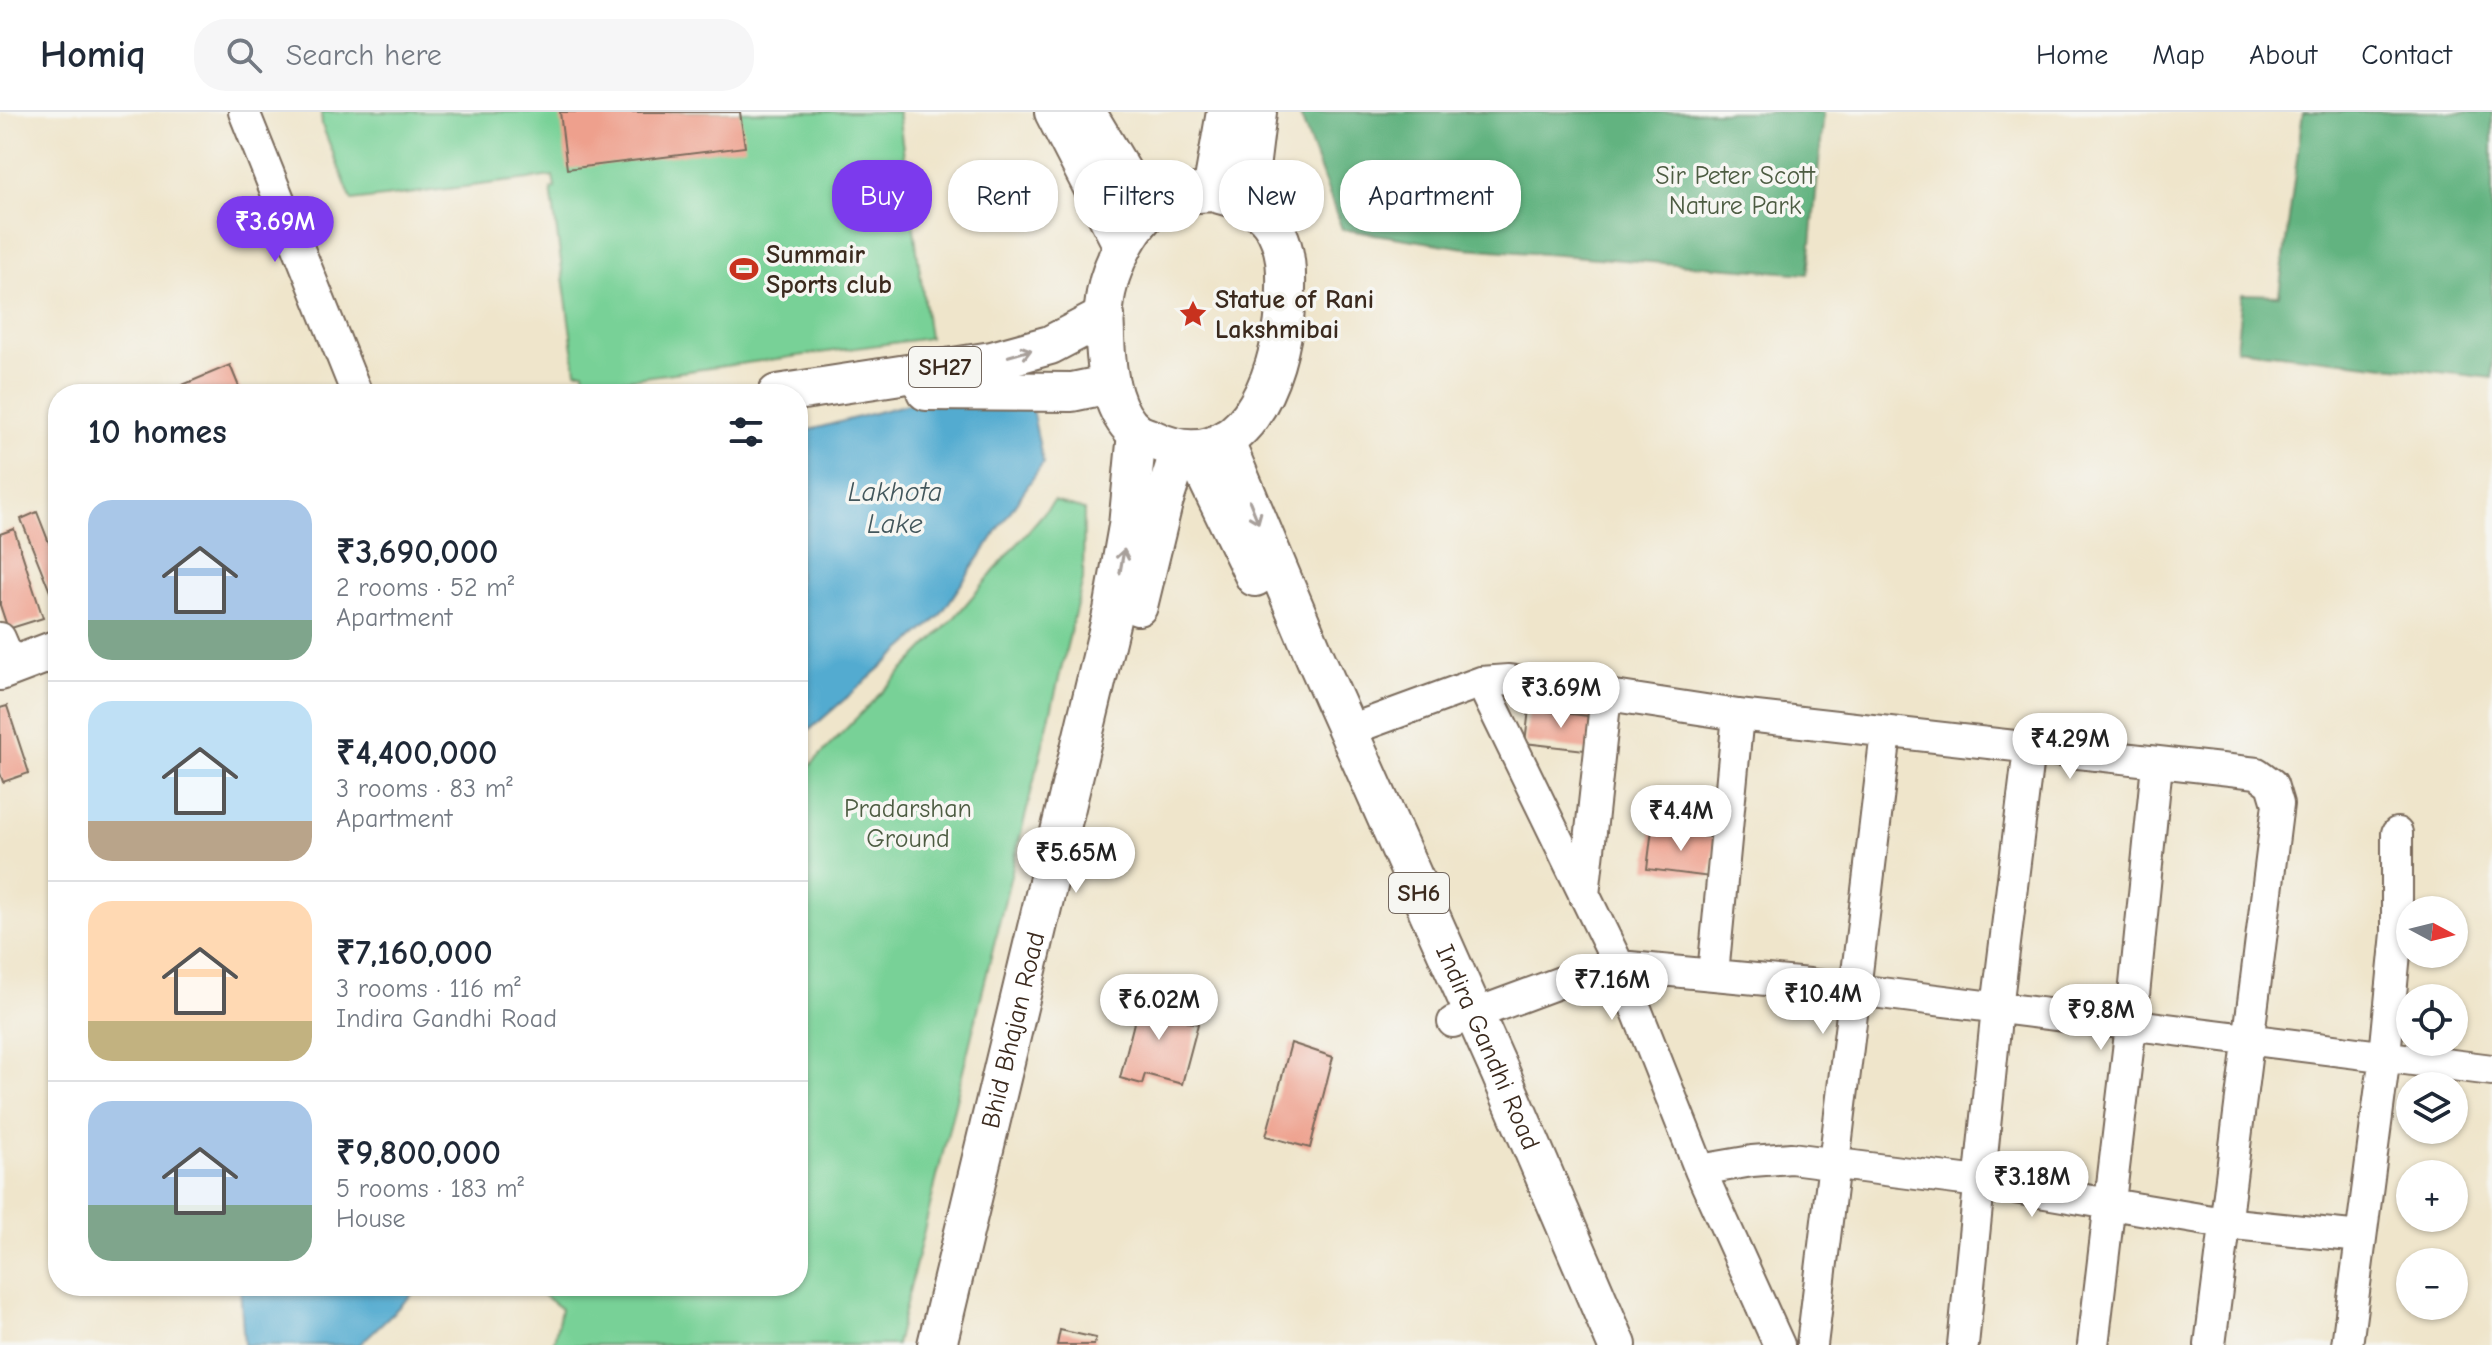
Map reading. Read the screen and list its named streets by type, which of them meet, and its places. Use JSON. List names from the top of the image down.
{
  "streets": {
    "main road": [
      "SH27",
      "SH6",
      "Bhid Bhajan Road",
      "Indira Gandhi Road"
    ]
  },
  "crossings": [
    ["Bhid Bhajan Road", "Indira Gandhi Road"]
  ],
  "water": ["Lakhota Lake"],
  "parks": ["Sir Peter Scott Nature Park", "Pradarshan Ground"],
  "places": {
    "sports": ["Summair Sports club"],
    "place": ["Statue of Rani Lakshmibai"]
  },
  "north": "right",
  "page": {
    "header": "Homiq",
    "search": "Search here",
    "nav": [
      "Home",
      "Map",
      "About",
      "Contact"
    ],
    "chip": [
      "Buy",
      "Rent",
      "Filters",
      "New",
      "Apartment"
    ],
    "price": [
      "₹3.69M",
      "₹3.69M",
      "₹4.29M",
      "₹4.4M",
      "₹5.65M",
      "₹7.16M",
      "₹10.4M",
      "₹6.02M",
      "₹9.8M",
      "₹3.18M"
    ],
    "heading": "10 homes",
    "list": [
      {
        "name": "₹3,690,000",
        "note": "2 rooms · 52 m² · Apartment"
      },
      {
        "name": "₹4,400,000",
        "note": "3 rooms · 83 m² · Apartment"
      },
      {
        "name": "₹7,160,000",
        "note": "3 rooms · 116 m² · Indira Gandhi Road"
      },
      {
        "name": "₹9,800,000",
        "note": "5 rooms · 183 m² · House"
      }
    ],
    "map_buttons": ["+", "−"]
  }
}
